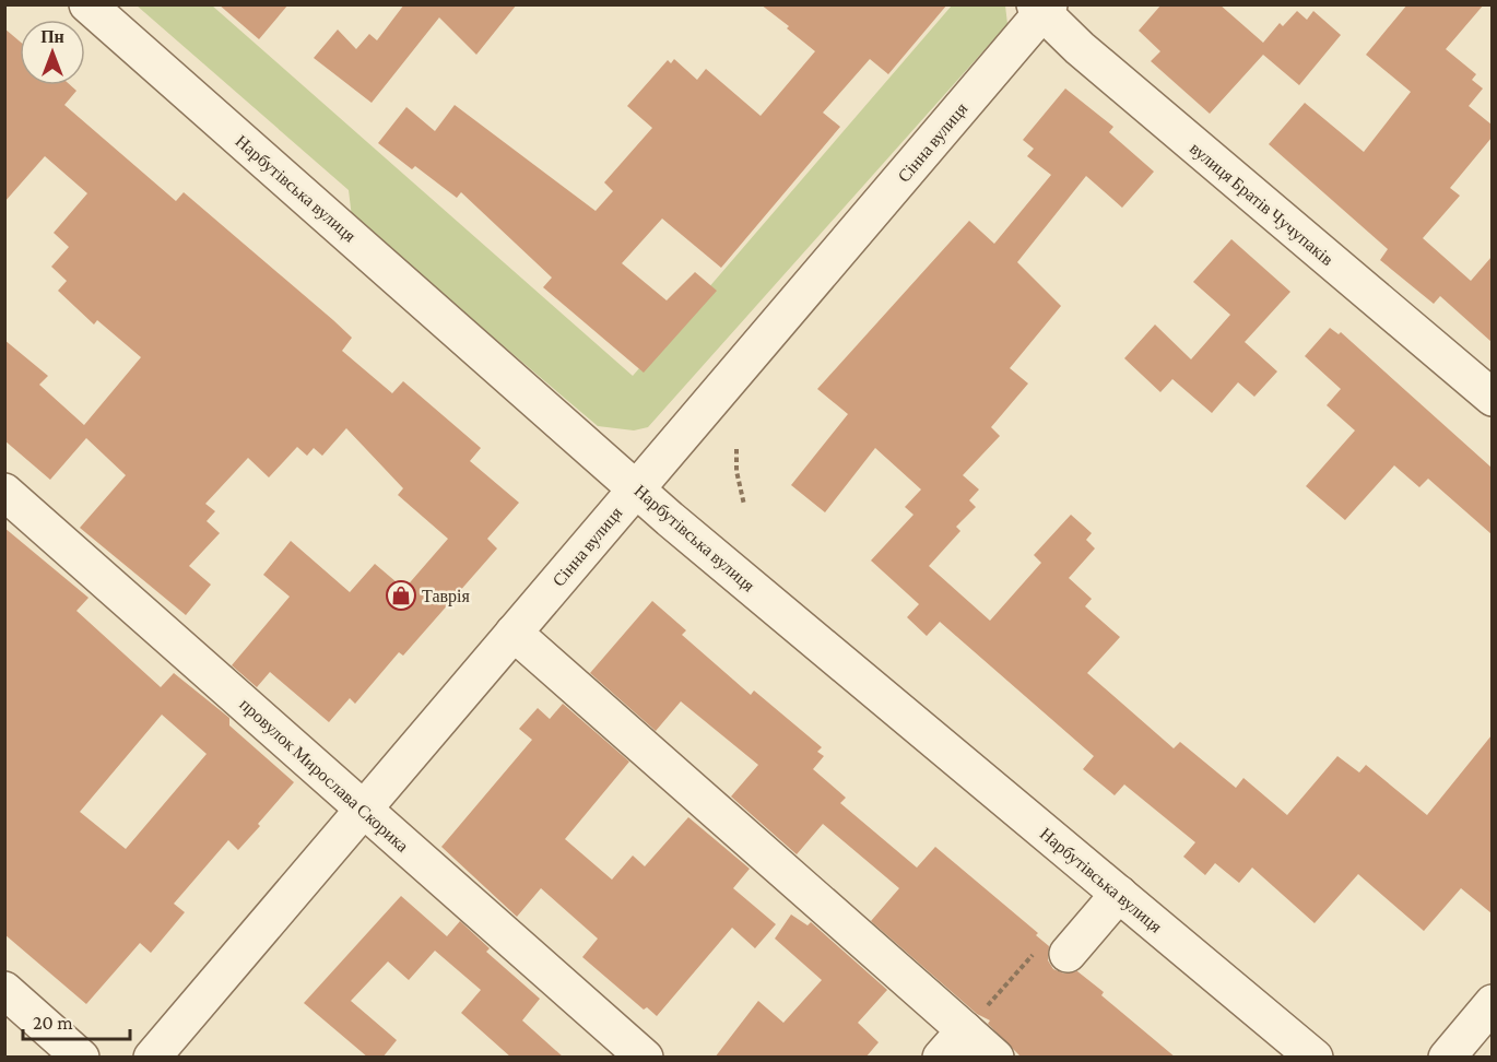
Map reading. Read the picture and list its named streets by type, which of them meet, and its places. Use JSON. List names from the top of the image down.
{
  "streets": {
    "street": [
      "Сінна вулиця",
      "Нарбутівська вулиця",
      "вулиця Братів Чучупаків",
      "провулок Мирослава Скорика"
    ]
  },
  "crossings": [
    ["Сінна вулиця", "Нарбутівська вулиця"],
    ["Сінна вулиця", "вулиця Братів Чучупаків"],
    ["Сінна вулиця", "провулок Мирослава Скорика"]
  ],
  "places": {
    "shop": ["Таврія"]
  },
  "scale_bar": "20 m",
  "north": "top"
}
